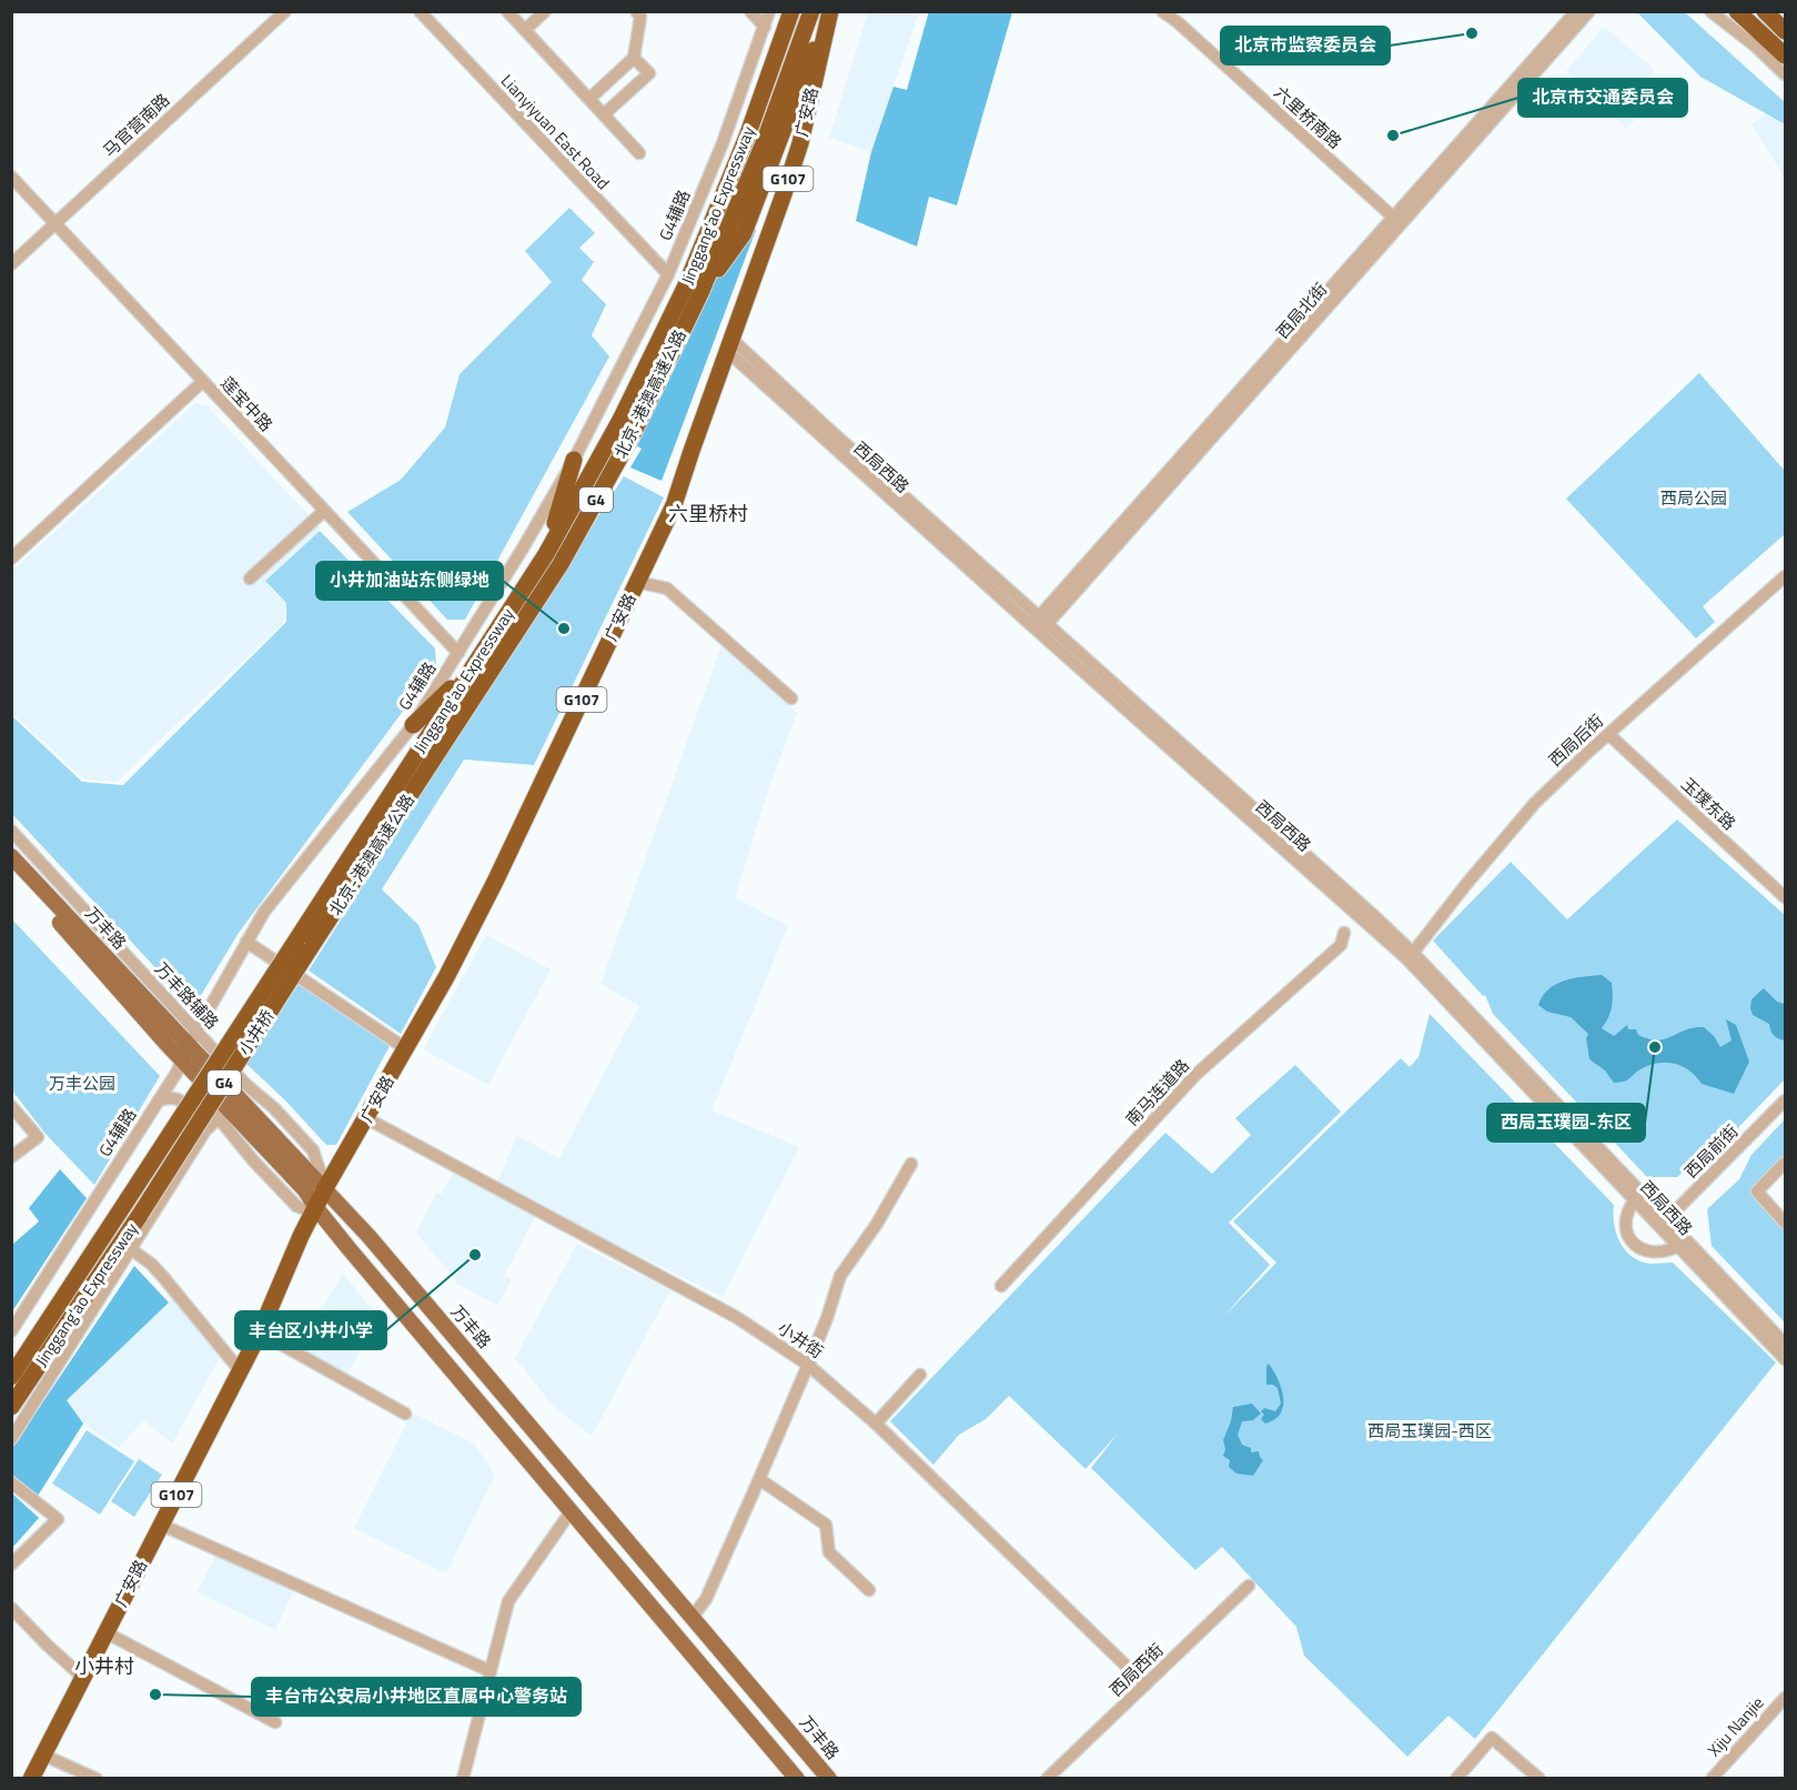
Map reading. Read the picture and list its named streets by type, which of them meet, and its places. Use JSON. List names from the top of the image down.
{
  "streets": {
    "highway": [
      "广安路",
      "G107",
      "Jinggang'ao Expressway",
      "北京-港澳高速公路",
      "G4",
      "小井桥"
    ],
    "main road": ["万丰路"],
    "street": [
      "六里桥南路",
      "马官营南路",
      "Lianyiyuan East Road",
      "G4辅路",
      "西局北街",
      "莲宝中路",
      "西局西路",
      "西局后街",
      "玉璞东路",
      "万丰路辅路",
      "南马连道路",
      "西局前街",
      "小井街",
      "西局西街",
      "Xiju Nanjie"
    ]
  },
  "crossings": [
    ["广安路", "G107"],
    ["广安路", "西局西路"],
    ["广安路", "万丰路"],
    ["广安路", "小井街"],
    ["六里桥南路", "西局北街"],
    ["马官营南路", "莲宝中路"],
    ["Lianyiyuan East Road", "G4辅路"],
    ["G107", "万丰路"],
    ["Jinggang'ao Expressway", "北京-港澳高速公路"],
    ["Jinggang'ao Expressway", "小井桥"],
    ["G4辅路", "莲宝中路"],
    ["G4辅路", "万丰路"],
    ["G4辅路", "万丰路辅路"],
    ["西局北街", "西局西路"],
    ["北京-港澳高速公路", "小井桥"],
    ["西局西路", "西局后街"],
    ["西局西路", "西局前街"],
    ["西局后街", "玉璞东路"],
    ["万丰路", "万丰路辅路"],
    ["小井街", "西局西街"]
  ],
  "districts": ["六里桥村", "小井村"],
  "parks": ["西局公园", "万丰公园", "西局玉璞园-西区"],
  "places": [
    "北京市监察委员会",
    "北京市交通委员会",
    "小井加油站东侧绿地",
    "西局玉璞园-东区",
    "丰台区小井小学",
    "丰台市公安局小井地区直属中心警务站"
  ]
}
